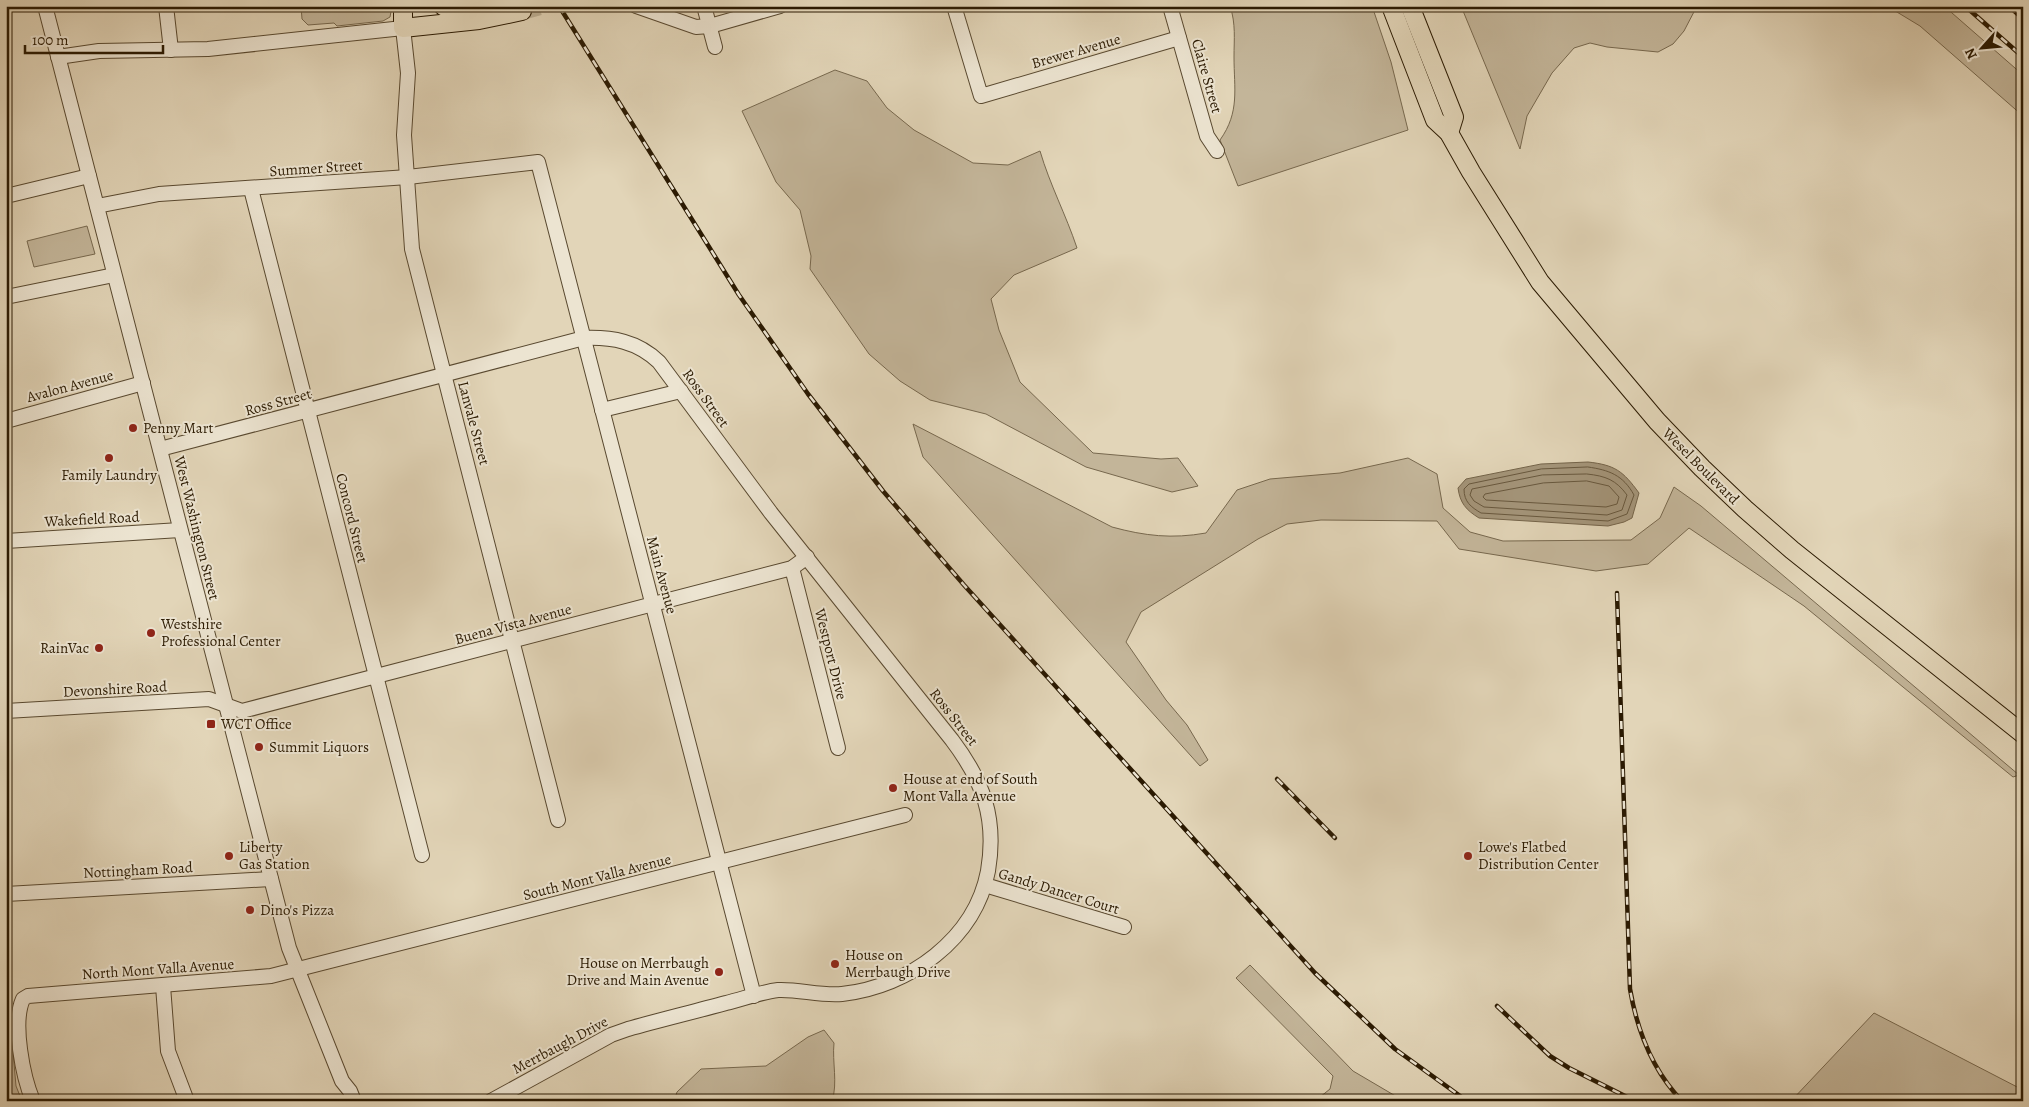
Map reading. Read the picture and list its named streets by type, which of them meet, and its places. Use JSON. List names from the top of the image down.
{
  "streets": {
    "main road": ["Wesel Boulevard"],
    "street": [
      "Brewer Avenue",
      "Claire Street",
      "Summer Street",
      "Avalon Avenue",
      "Ross Street",
      "Lanvale Street",
      "Concord Street",
      "Wakefield Road",
      "West Washington Street",
      "Main Avenue",
      "Buena Vista Avenue",
      "Westport Drive",
      "Devonshire Road",
      "Nottingham Road",
      "South Mont Valla Avenue",
      "Gandy Dancer Court",
      "North Mont Valla Avenue",
      "Merrbaugh Drive"
    ]
  },
  "crossings": [
    ["Brewer Avenue", "Claire Street"],
    ["Summer Street", "Lanvale Street"],
    ["Summer Street", "Concord Street"],
    ["Summer Street", "West Washington Street"],
    ["Summer Street", "Main Avenue"],
    ["Avalon Avenue", "West Washington Street"],
    ["Ross Street", "Lanvale Street"],
    ["Ross Street", "Concord Street"],
    ["Ross Street", "West Washington Street"],
    ["Ross Street", "Main Avenue"],
    ["Ross Street", "Buena Vista Avenue"],
    ["Ross Street", "Gandy Dancer Court"],
    ["Ross Street", "Merrbaugh Drive"],
    ["Lanvale Street", "Buena Vista Avenue"],
    ["Concord Street", "Buena Vista Avenue"],
    ["Wakefield Road", "West Washington Street"],
    ["West Washington Street", "Buena Vista Avenue"],
    ["West Washington Street", "Devonshire Road"],
    ["West Washington Street", "Nottingham Road"],
    ["West Washington Street", "South Mont Valla Avenue"],
    ["West Washington Street", "North Mont Valla Avenue"],
    ["Main Avenue", "Buena Vista Avenue"],
    ["Main Avenue", "South Mont Valla Avenue"],
    ["Main Avenue", "Merrbaugh Drive"],
    ["Buena Vista Avenue", "Westport Drive"],
    ["Buena Vista Avenue", "Devonshire Road"],
    ["South Mont Valla Avenue", "North Mont Valla Avenue"],
    ["Gandy Dancer Court", "Merrbaugh Drive"]
  ],
  "places": {
    "other": [
      "Penny Mart",
      "Family Laundry",
      "Westshire Professional Center",
      "RainVac",
      "Summit Liquors",
      "House at end of South Mont Valla Avenue",
      "Liberty Gas Station",
      "Lowe's Flatbed Distribution Center",
      "Dino's Pizza",
      "House on Merrbaugh Drive",
      "House on Merrbaugh Drive and Main Avenue"
    ],
    "transit": ["WCT Office"]
  },
  "scale_bar": "100 m",
  "north": "bottom left"
}
